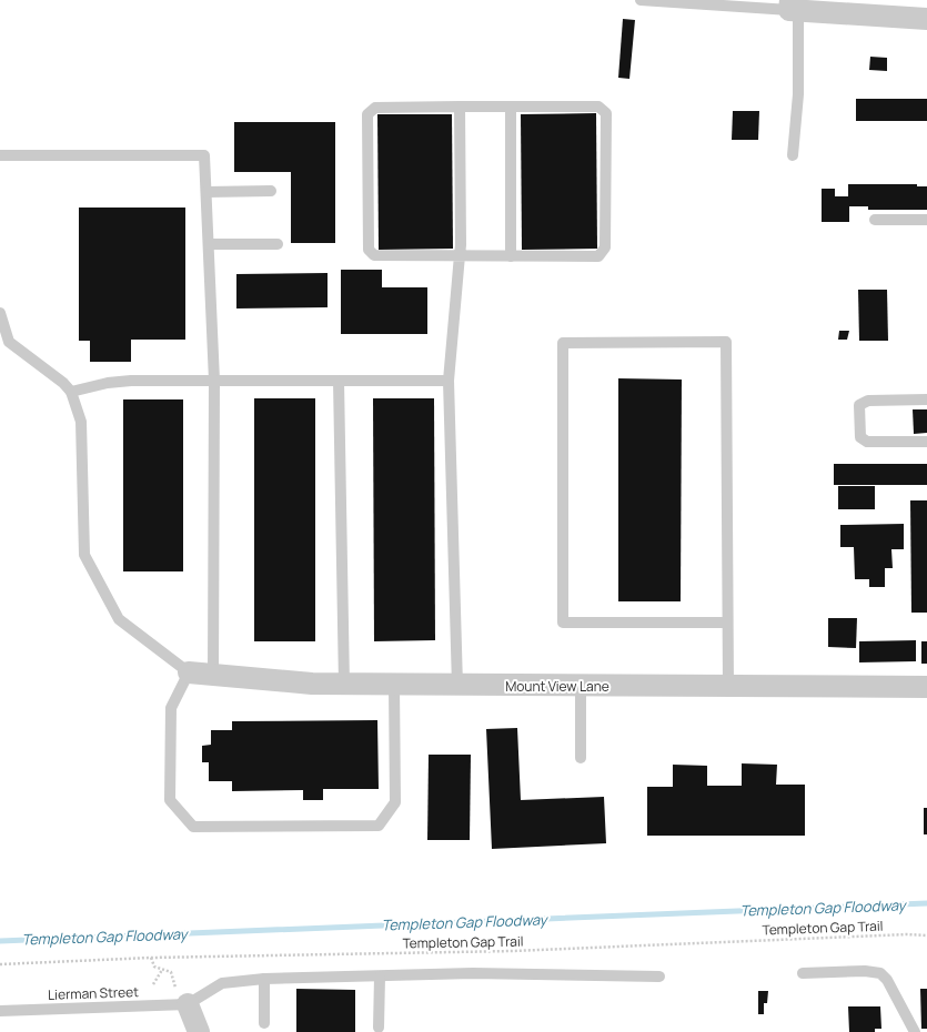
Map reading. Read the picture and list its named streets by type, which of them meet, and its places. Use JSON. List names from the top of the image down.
{
  "streets": {
    "street": ["Mount View Lane"],
    "lane": ["Lierman Street"],
    "path": ["Templeton Gap Trail"]
  },
  "water": ["Templeton Gap Floodway"]
}
